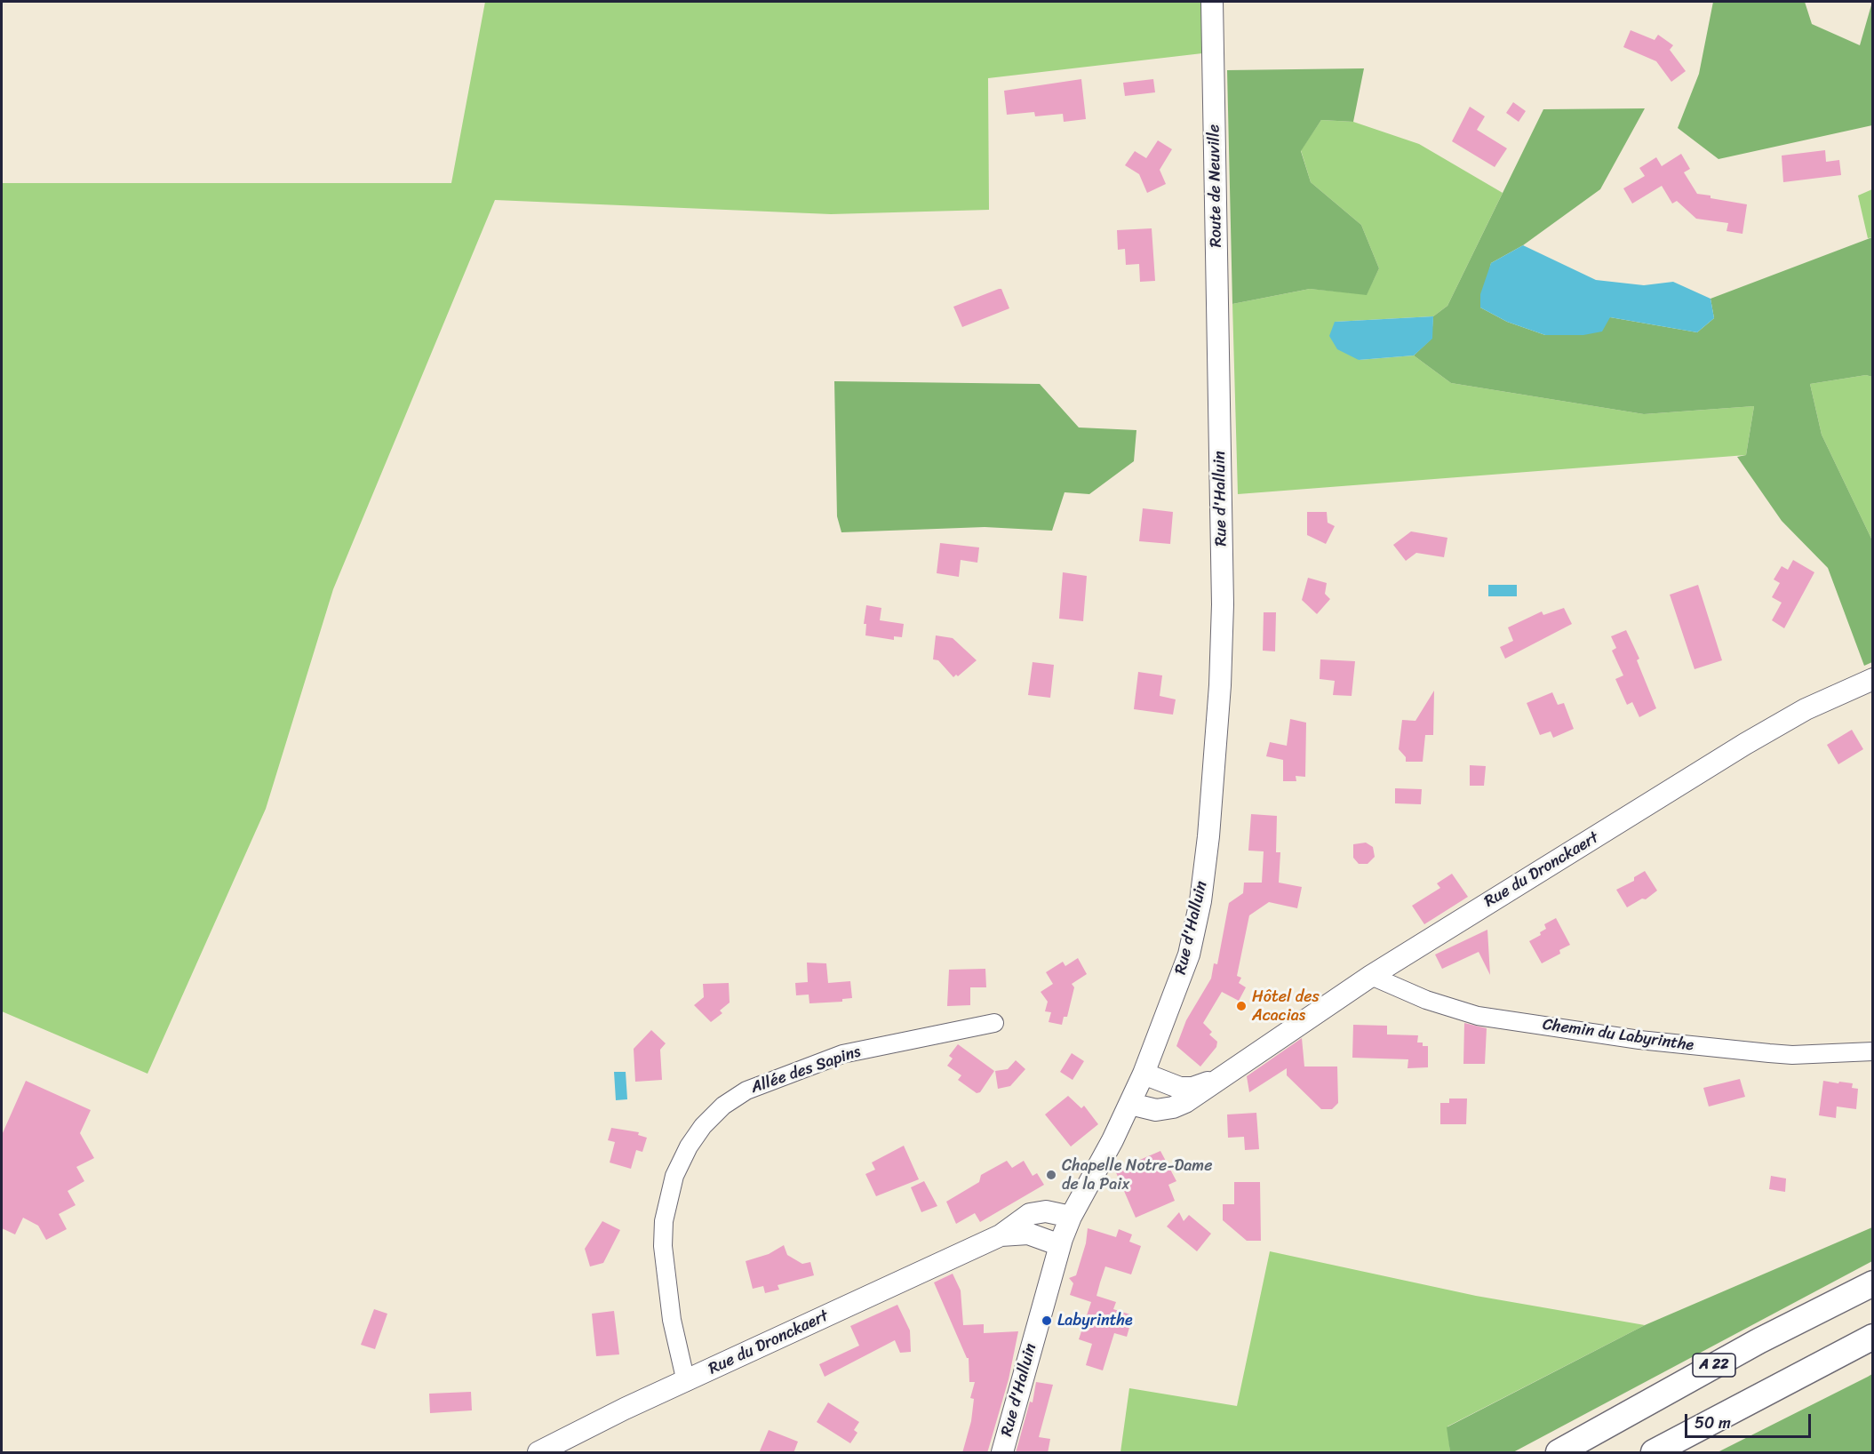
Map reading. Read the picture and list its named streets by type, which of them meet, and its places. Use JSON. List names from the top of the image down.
{
  "streets": {
    "highway": ["A 22"],
    "main road": ["Route de Neuville", "Rue d'Halluin", "Rue du Dronckaert"],
    "street": ["Chemin du Labyrinthe", "Allée des Sapins"]
  },
  "crossings": [
    ["Route de Neuville", "Rue d'Halluin"],
    ["Rue d'Halluin", "Rue du Dronckaert"],
    ["Rue du Dronckaert", "Chemin du Labyrinthe"],
    ["Rue du Dronckaert", "Allée des Sapins"]
  ],
  "places": ["Hôtel des Acacias", "Chapelle Notre-Dame de la Paix", "Labyrinthe"],
  "scale_bar": "50 m"
}
